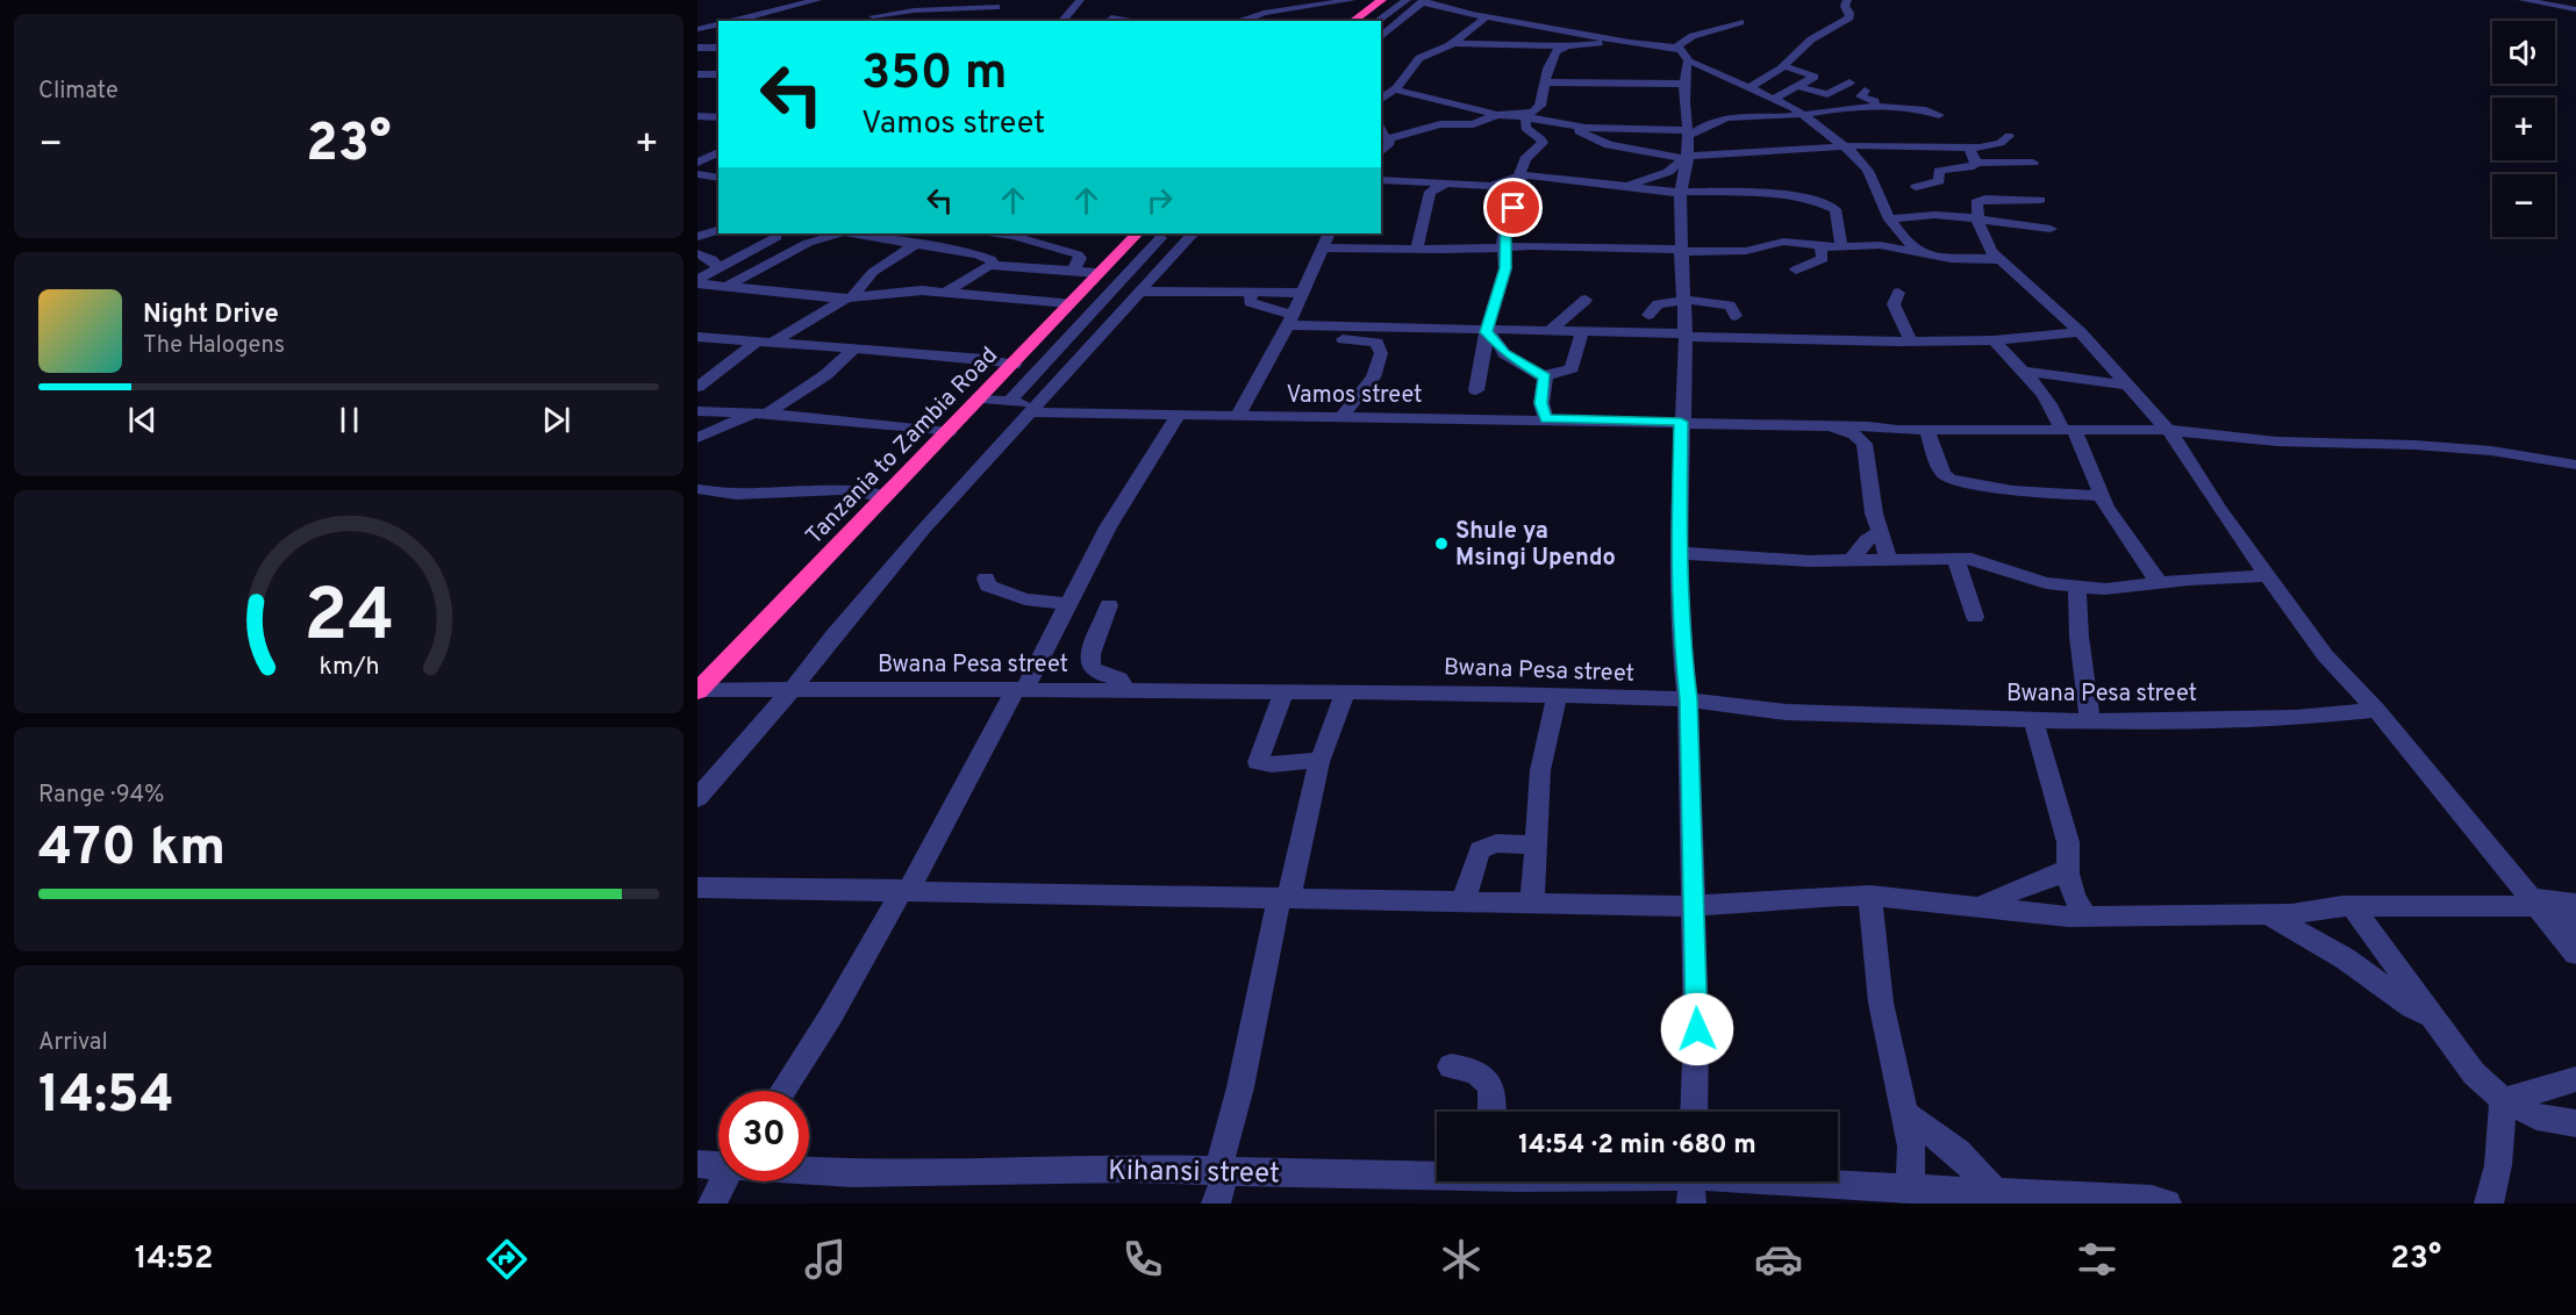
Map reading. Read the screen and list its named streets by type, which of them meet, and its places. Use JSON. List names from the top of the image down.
{
  "streets": {
    "highway": ["Tanzania to Zambia Road"],
    "street": ["Vamos street", "Bwana Pesa street", "Kihansi street"]
  },
  "crossings": [
    ["Vamos street", "Tanzania to Zambia Road"],
    ["Tanzania to Zambia Road", "Bwana Pesa street"]
  ],
  "places": ["Shule ya Msingi Upendo"],
  "page": {
    "tile": [
      "Climate",
      ["Range · 94%", "470 km"],
      ["Arrival", "14:54"]
    ],
    "map_buttons": ["+", "−"],
    "turn": ["350 m", "Vamos street"],
    "heat": ["−", "23°", "+"],
    "song": ["Night Drive", "The Halogens"],
    "limit": "30",
    "trip": "14:54 · 2 min · 680 m",
    "tabs": ["14:52", "23°"],
    "gauge": ["24", "km/h"]
  }
}
